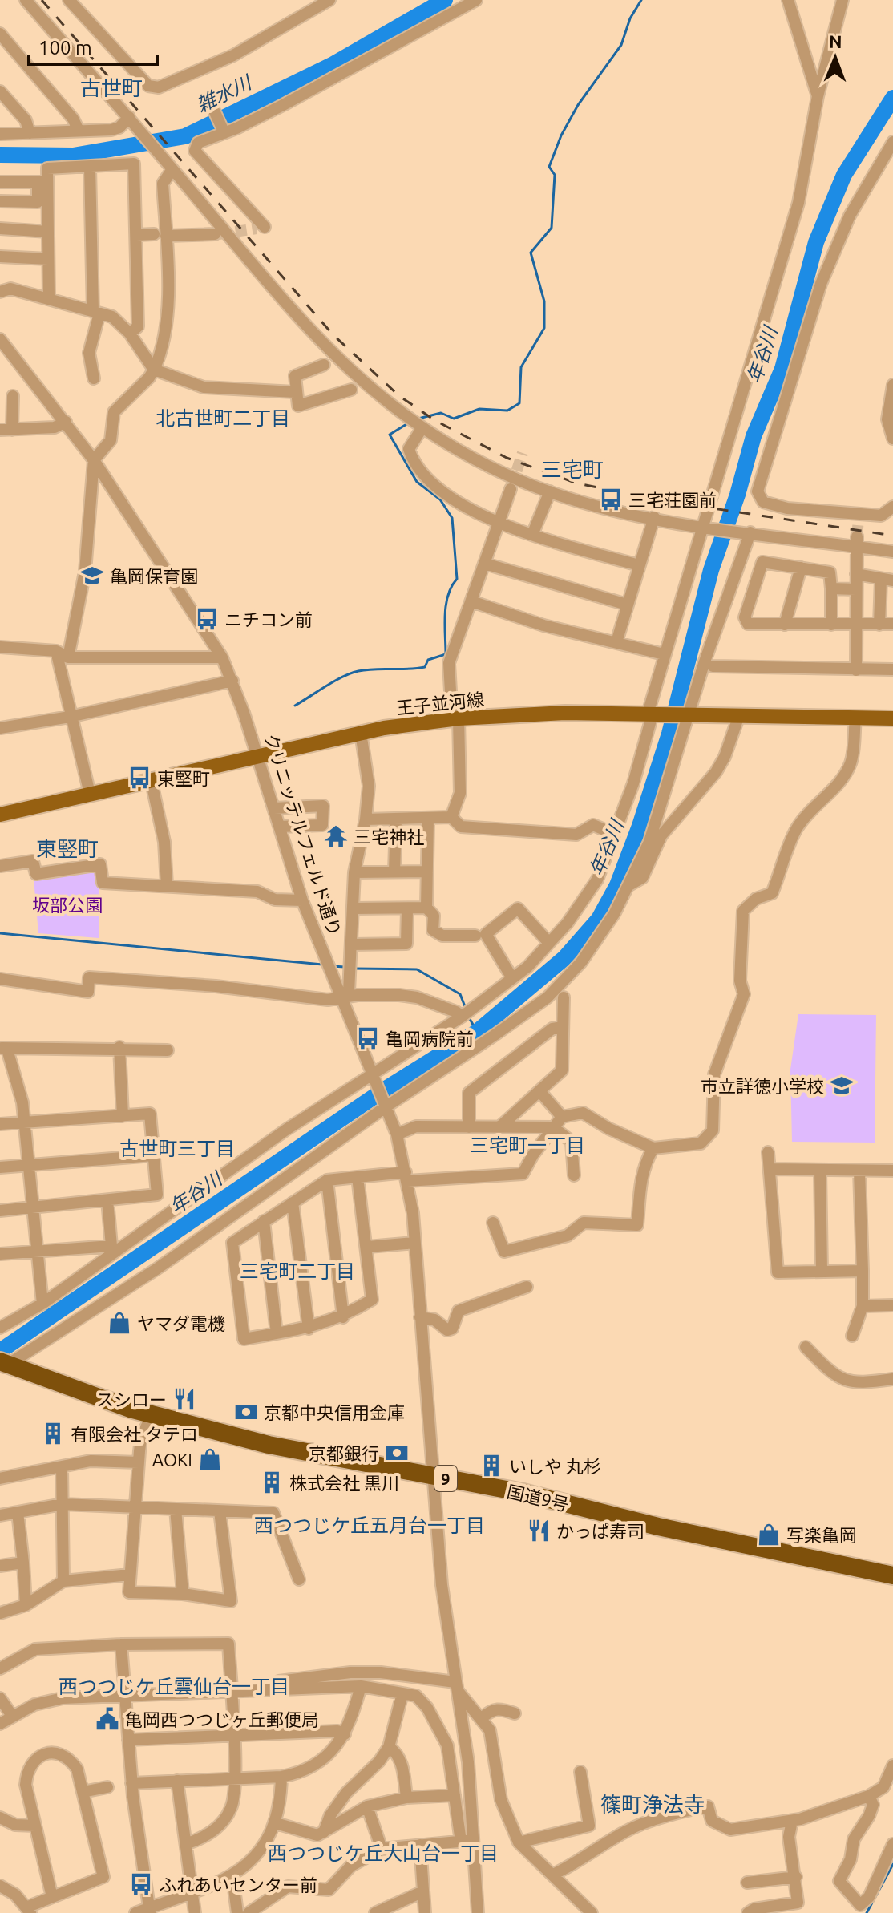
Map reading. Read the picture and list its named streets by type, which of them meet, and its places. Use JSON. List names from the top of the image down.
{
  "streets": {
    "highway": ["9", "国道9号"],
    "main road": ["王子並河線"],
    "street": ["クリニッテルフェルド通り"]
  },
  "crossings": [
    ["王子並河線", "クリニッテルフェルド通り"],
    ["クリニッテルフェルド通り", "国道9号"]
  ],
  "districts": [
    "古世町",
    "北古世町二丁目",
    "三宅町",
    "東竪町",
    "三宅町一丁目",
    "古世町三丁目",
    "三宅町二丁目",
    "西つつじケ丘五月台一丁目",
    "西つつじケ丘雲仙台一丁目",
    "篠町浄法寺",
    "西つつじケ丘大山台一丁目"
  ],
  "water": ["雑水川", "年谷川"],
  "parks": ["坂部公園"],
  "places": {
    "bus stop": [
      "三宅荘園前",
      "ニチコン前",
      "東堅町",
      "亀岡病院前",
      "ふれあいセンター前"
    ],
    "school or university": ["亀岡保育園", "市立詳徳小学校"],
    "temple": ["三宅神社"],
    "shop": ["ヤマダ電機", "AOKI", "写楽亀岡"],
    "restaurant": ["スシロー", "かっぱ寿司"],
    "bank": ["京都中央信用金庫", "京都銀行"],
    "building": ["有限会社 タテロ", "いしや 丸杉", "株式会社 黒川"],
    "public building": ["亀岡西つつじヶ丘郵便局"]
  },
  "scale_bar": "100 m",
  "north": "top"
}
